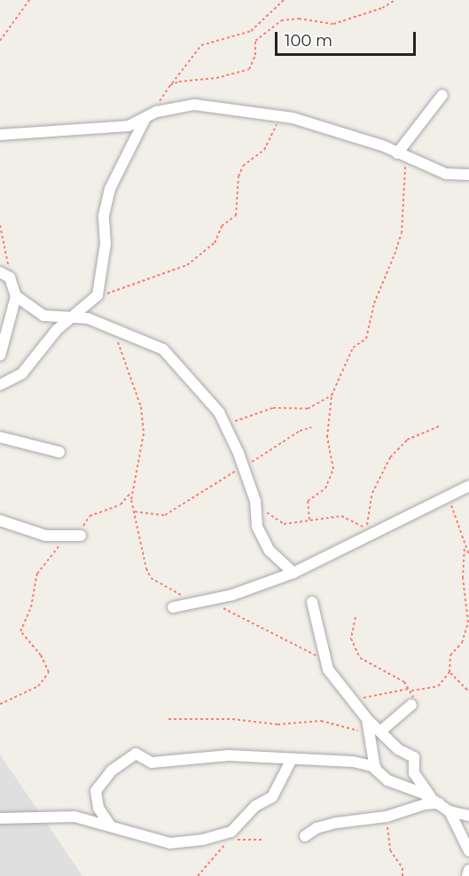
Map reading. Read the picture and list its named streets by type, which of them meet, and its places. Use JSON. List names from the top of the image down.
{
  "scale_bar": "100 m"
}
